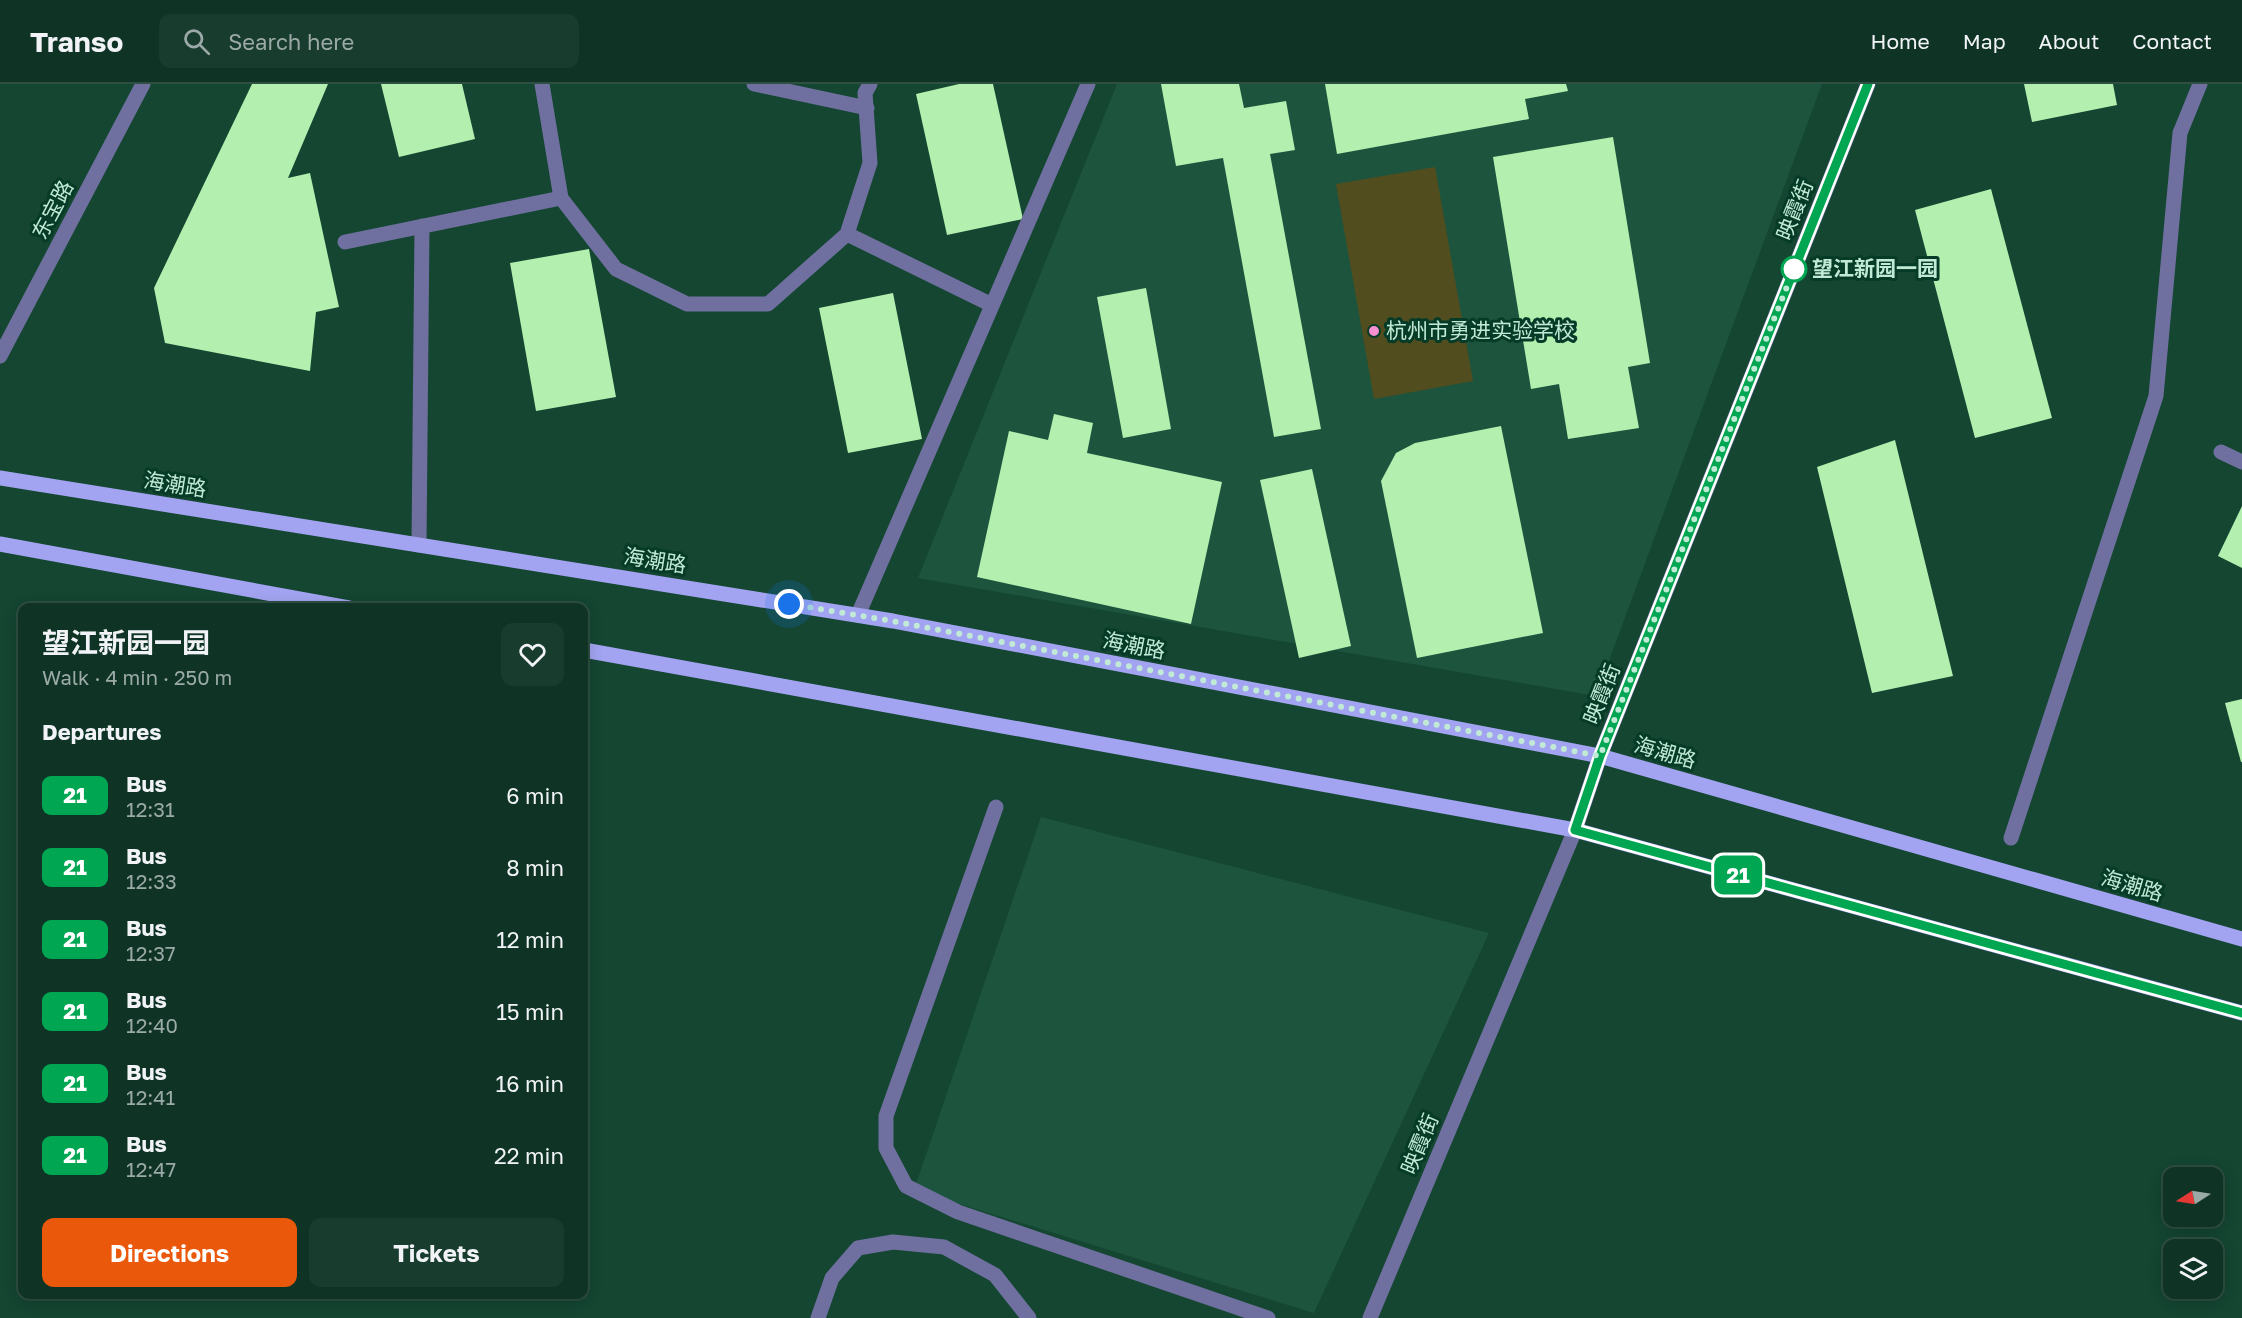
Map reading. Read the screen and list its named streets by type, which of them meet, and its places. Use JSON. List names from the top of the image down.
{
  "streets": {
    "main road": ["海潮路"],
    "street": ["东宝路", "映霞街"]
  },
  "crossings": [
    ["映霞街", "海潮路"]
  ],
  "places": ["望江新园一园", "杭州市勇进实验学校"],
  "lines": ["bus line 21"],
  "north": "left",
  "page": {
    "header": "Transo",
    "search": "Search here",
    "nav": [
      "Home",
      "Map",
      "About",
      "Contact"
    ],
    "on_map": "21",
    "heading": [
      ["望江新园一园", "Walk · 4 min · 250 m"],
      "Departures"
    ],
    "list": [
      {
        "mark": "21",
        "name": "Bus",
        "note": "12:31",
        "value": "6 min"
      },
      {
        "mark": "21",
        "name": "Bus",
        "note": "12:33",
        "value": "8 min"
      },
      {
        "mark": "21",
        "name": "Bus",
        "note": "12:37",
        "value": "12 min"
      },
      {
        "mark": "21",
        "name": "Bus",
        "note": "12:40",
        "value": "15 min"
      },
      {
        "mark": "21",
        "name": "Bus",
        "note": "12:41",
        "value": "16 min"
      },
      {
        "mark": "21",
        "name": "Bus",
        "note": "12:47",
        "value": "22 min"
      }
    ],
    "buttons": ["Directions", "Tickets"]
  }
}
